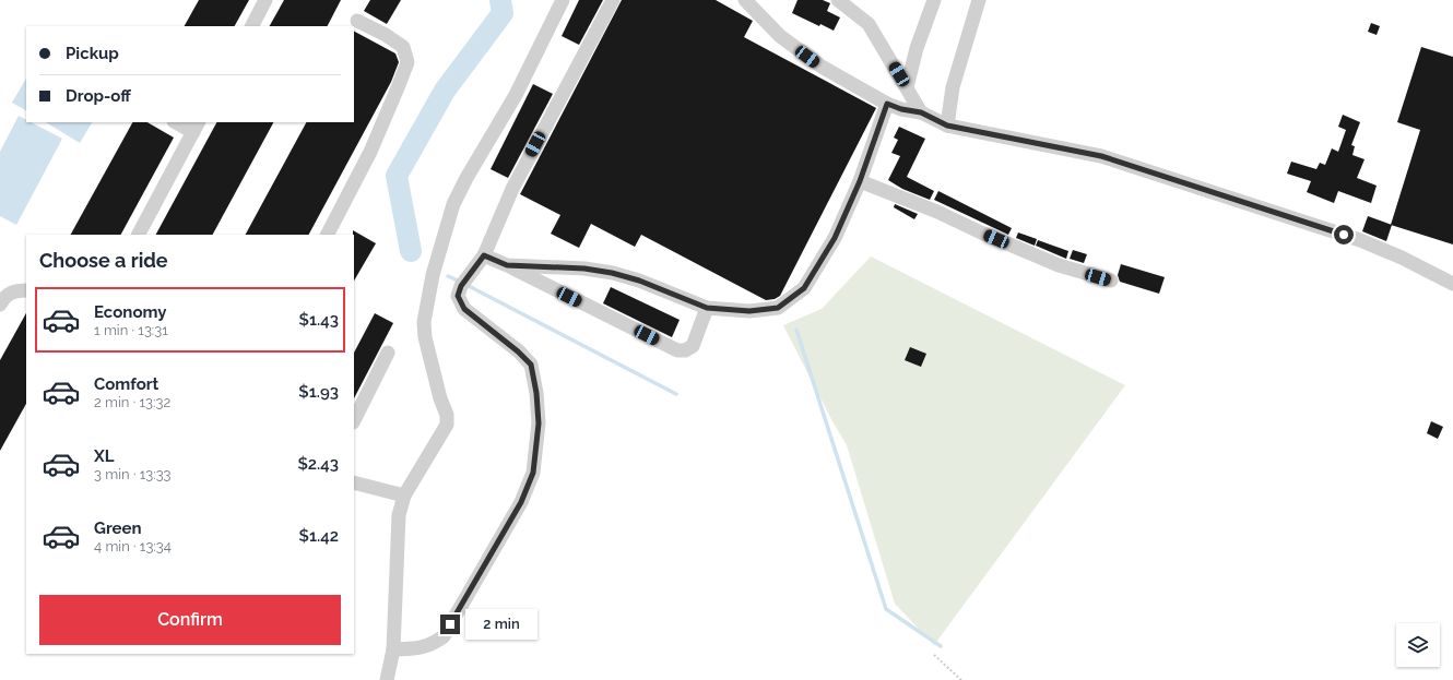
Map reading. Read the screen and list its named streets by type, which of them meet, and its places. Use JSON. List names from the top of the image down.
{
  "page": {
    "banner": ["Pickup", "Drop-off"],
    "heading": "Choose a ride",
    "list": [
      {
        "name": "Economy",
        "note": "1 min · 13:31",
        "value": "$1.43"
      },
      {
        "name": "Comfort",
        "note": "2 min · 13:32",
        "value": "$1.93"
      },
      {
        "name": "XL",
        "note": "3 min · 13:33",
        "value": "$2.43"
      },
      {
        "name": "Green",
        "note": "4 min · 13:34",
        "value": "$1.42"
      }
    ],
    "buttons": "Confirm",
    "bubble": "2 min"
  }
}
